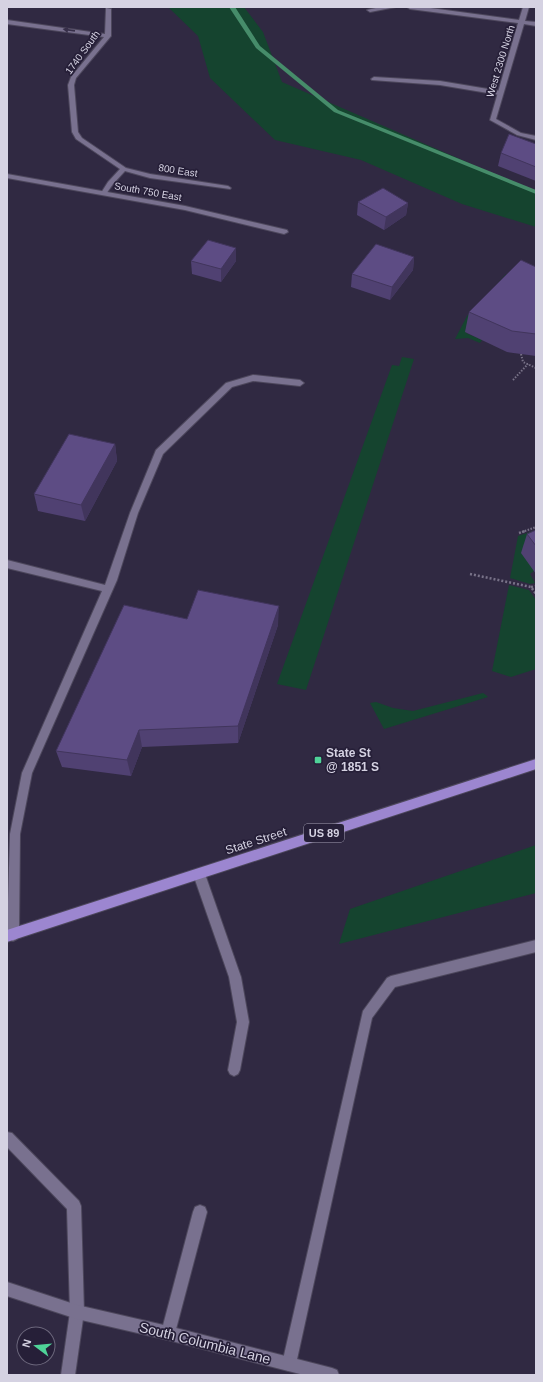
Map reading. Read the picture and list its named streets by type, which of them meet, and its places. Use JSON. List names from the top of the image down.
{
  "streets": {
    "main road": ["US 89", "State Street"],
    "street": [
      "1740 South",
      "West 2300 North",
      "800 East",
      "South 750 East",
      "South Columbia Lane"
    ]
  },
  "crossings": [
    ["1740 South", "800 East"]
  ],
  "places": {
    "transit": ["State St @ 1851 S"]
  },
  "north": "left"
}
